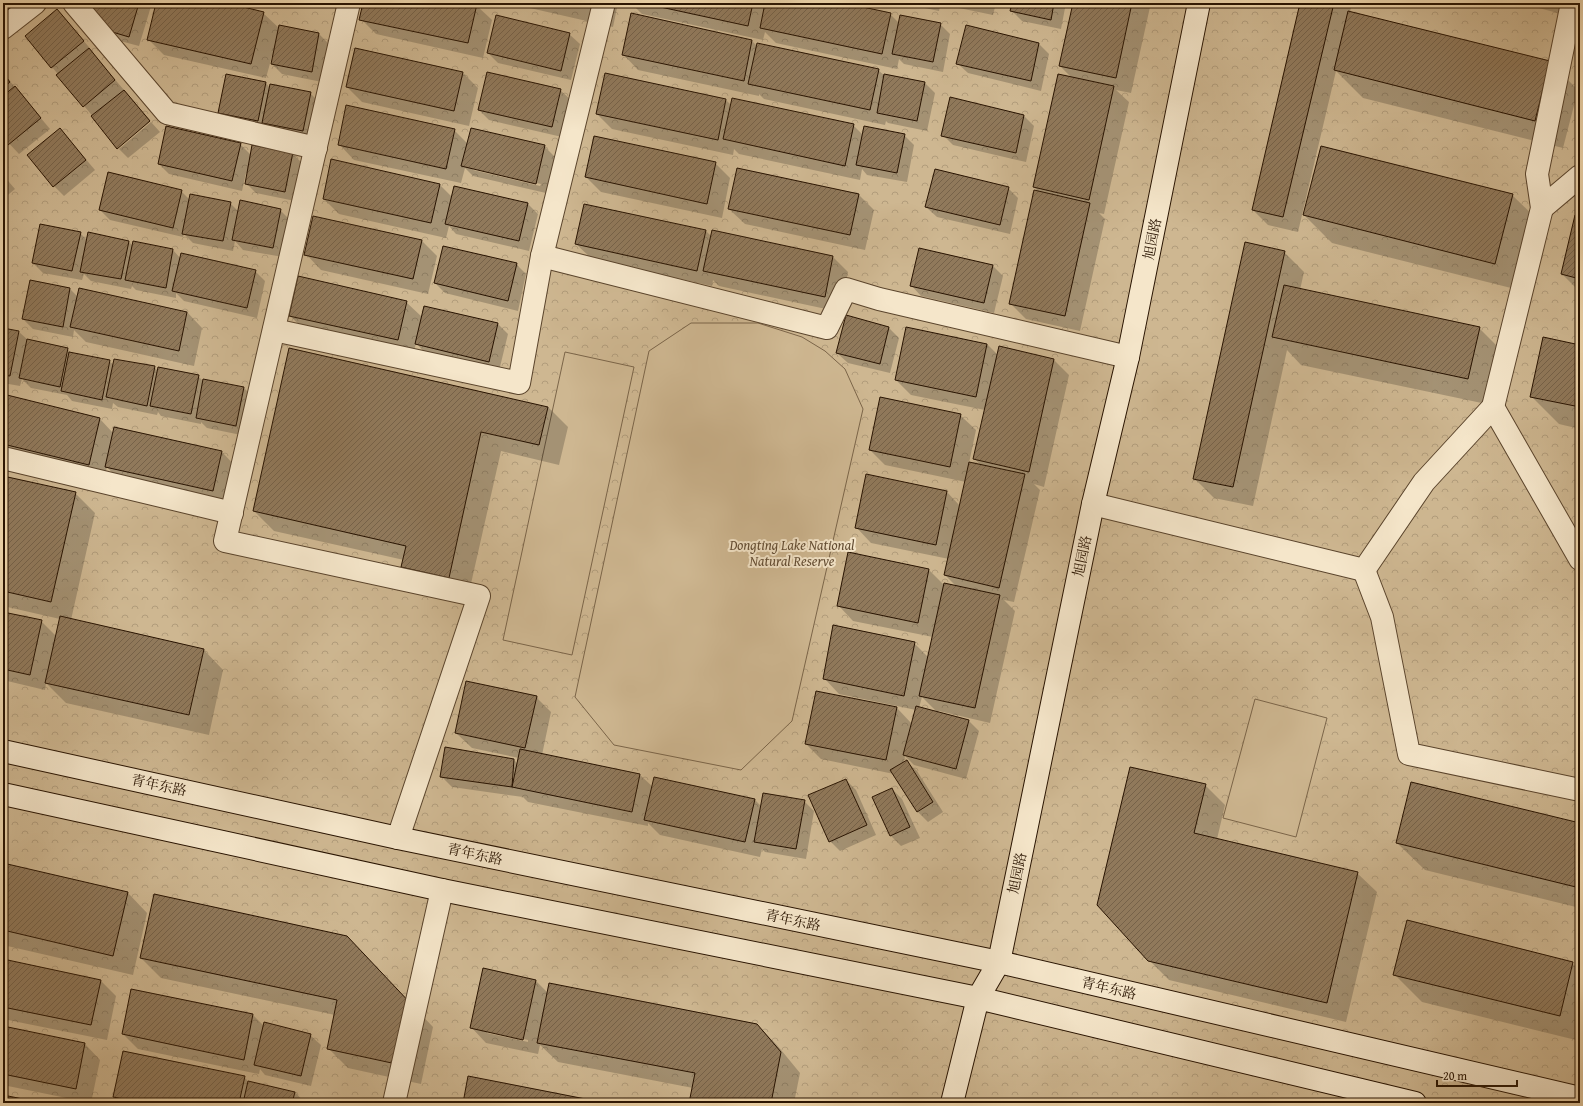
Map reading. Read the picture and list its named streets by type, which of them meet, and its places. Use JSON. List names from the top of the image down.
{
  "streets": {
    "street": ["旭园路", "青年东路"]
  },
  "crossings": [
    ["旭园路", "青年东路"]
  ],
  "parks": ["Dongting Lake National Natural Reserve"],
  "scale_bar": "20 m"
}
